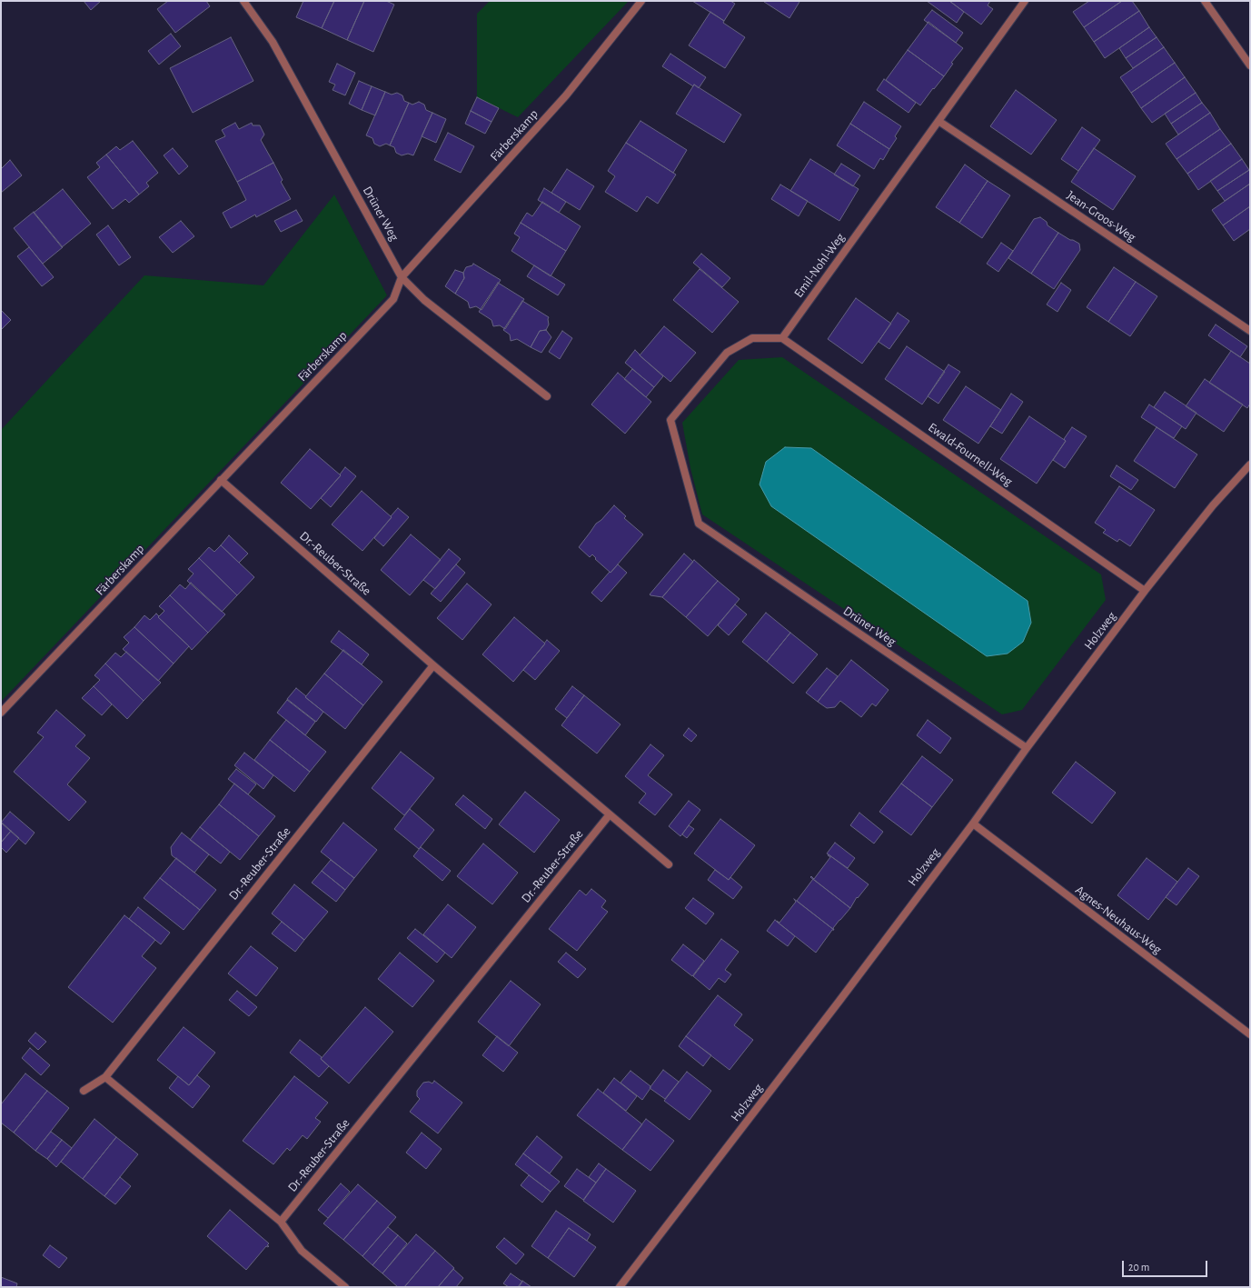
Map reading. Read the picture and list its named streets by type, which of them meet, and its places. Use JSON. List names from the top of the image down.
{
  "streets": {
    "street": [
      "Färberskamp",
      "Drüner Weg",
      "Jean-Groos-Weg",
      "Emil-Nohl-Weg",
      "Ewald-Fournell-Weg",
      "Dr.-Reuber-Straße",
      "Holzweg",
      "Agnes-Neuhaus-Weg"
    ]
  },
  "crossings": [
    ["Färberskamp", "Drüner Weg"],
    ["Färberskamp", "Dr.-Reuber-Straße"],
    ["Drüner Weg", "Emil-Nohl-Weg"],
    ["Drüner Weg", "Ewald-Fournell-Weg"],
    ["Drüner Weg", "Holzweg"],
    ["Jean-Groos-Weg", "Emil-Nohl-Weg"],
    ["Emil-Nohl-Weg", "Ewald-Fournell-Weg"],
    ["Ewald-Fournell-Weg", "Holzweg"],
    ["Holzweg", "Agnes-Neuhaus-Weg"]
  ],
  "scale_bar": "20 m"
}
